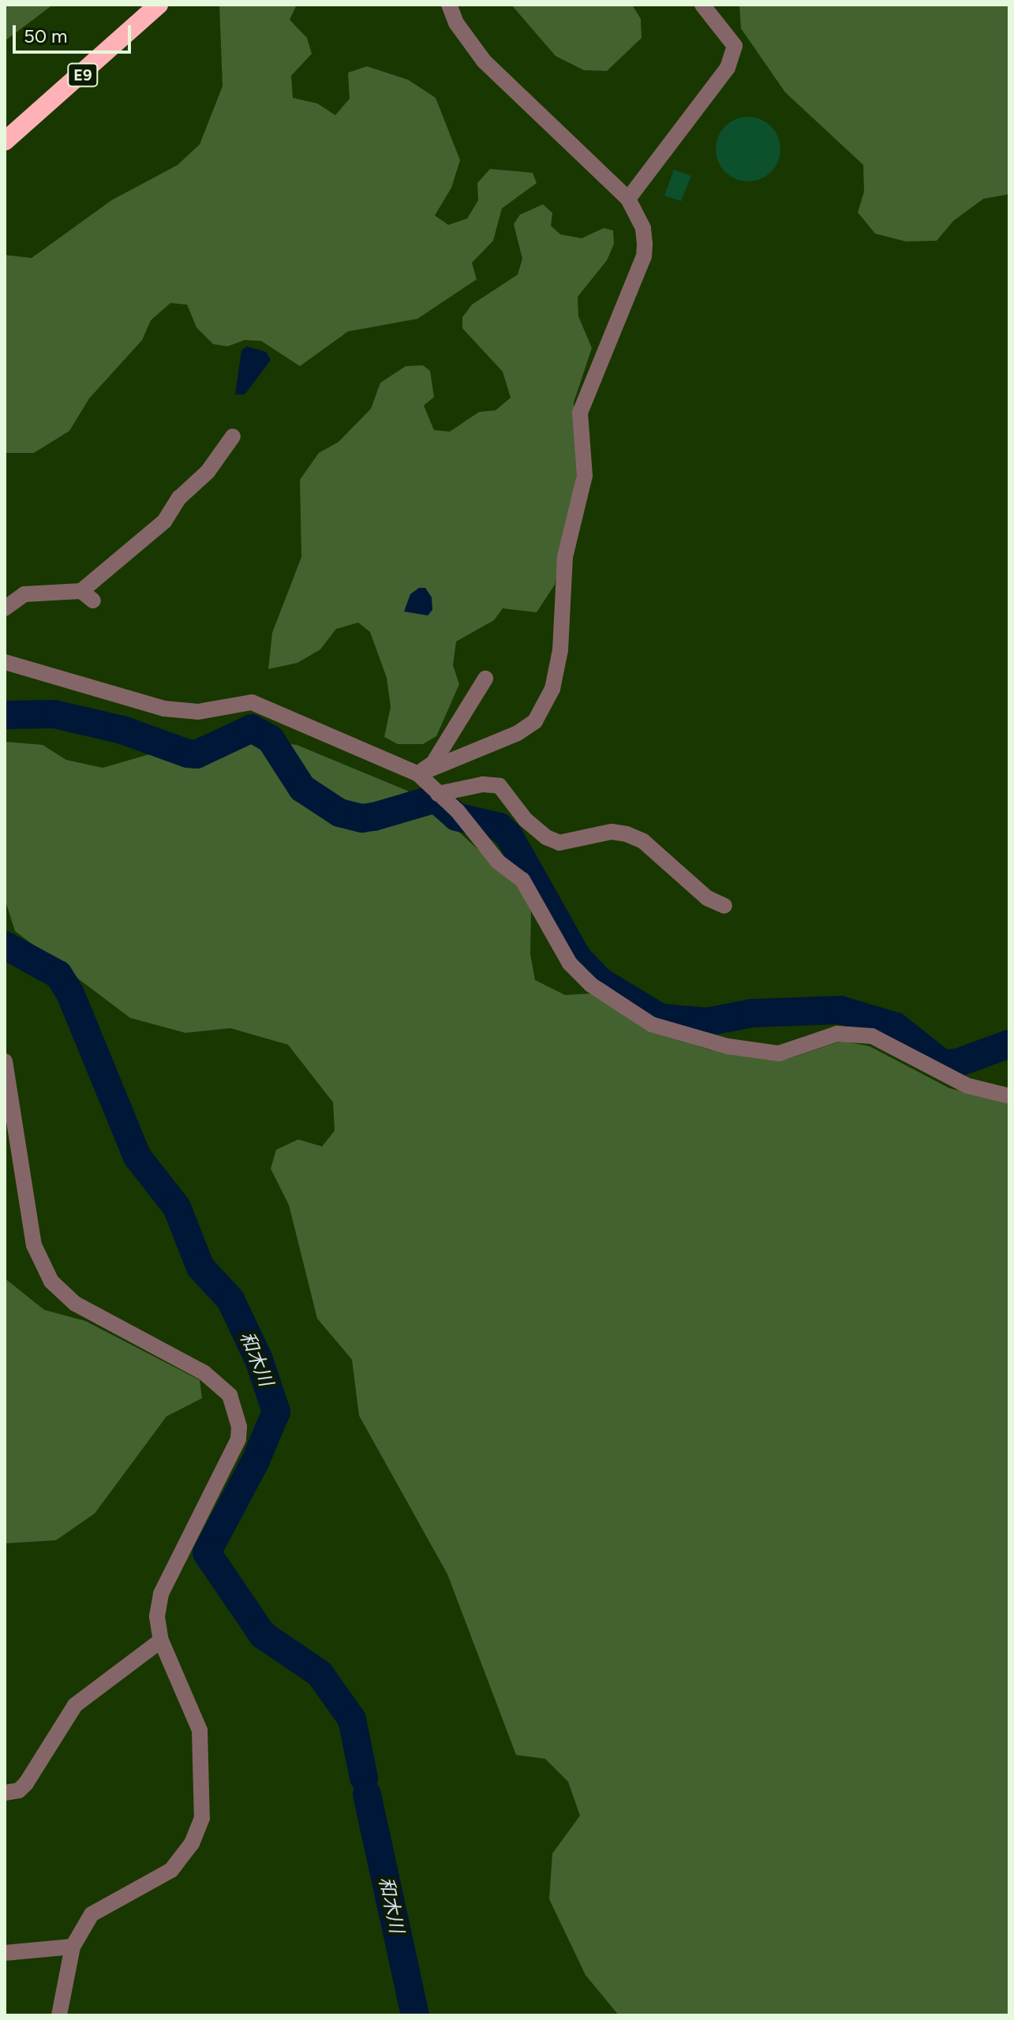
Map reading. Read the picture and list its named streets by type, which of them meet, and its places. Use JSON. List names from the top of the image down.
{
  "streets": {
    "highway": ["E9"]
  },
  "water": ["和木川"],
  "scale_bar": "50 m"
}
